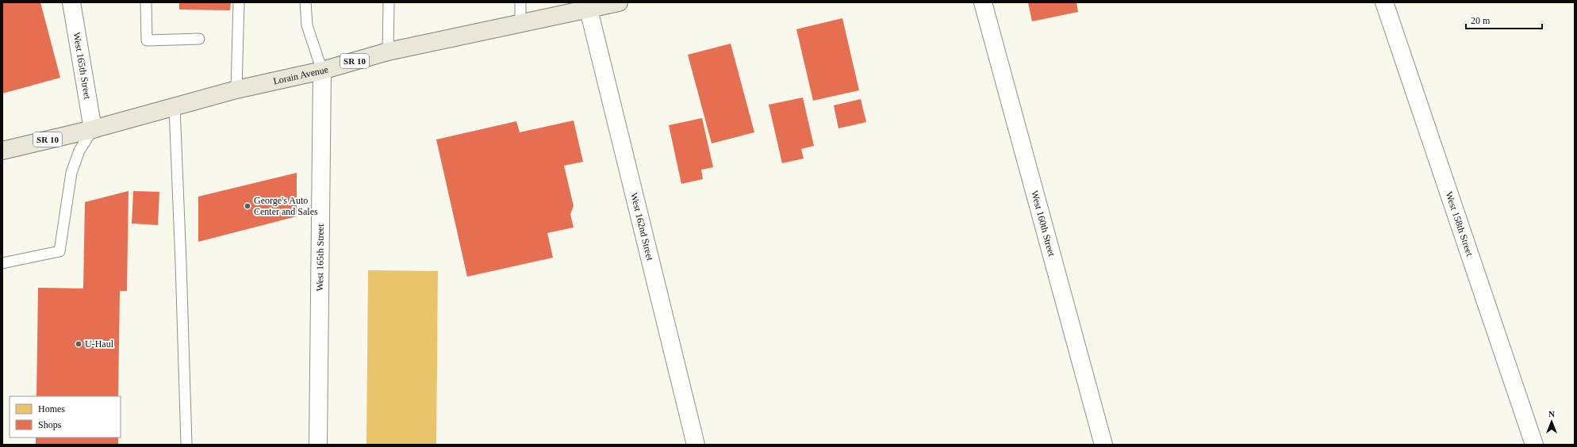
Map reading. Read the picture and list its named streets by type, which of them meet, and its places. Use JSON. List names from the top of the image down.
{
  "streets": {
    "main road": ["SR 10", "Lorain Avenue"],
    "street": [
      "West 165th Street",
      "West 160th Street",
      "West 158th Street",
      "West 162nd Street"
    ]
  },
  "crossings": [
    ["West 165th Street", "Lorain Avenue"],
    ["Lorain Avenue", "West 162nd Street"]
  ],
  "places": ["George's Auto Center and Sales", "U-Haul"],
  "legend": ["Homes", "Shops"],
  "scale_bar": "20 m",
  "north": "top"
}
